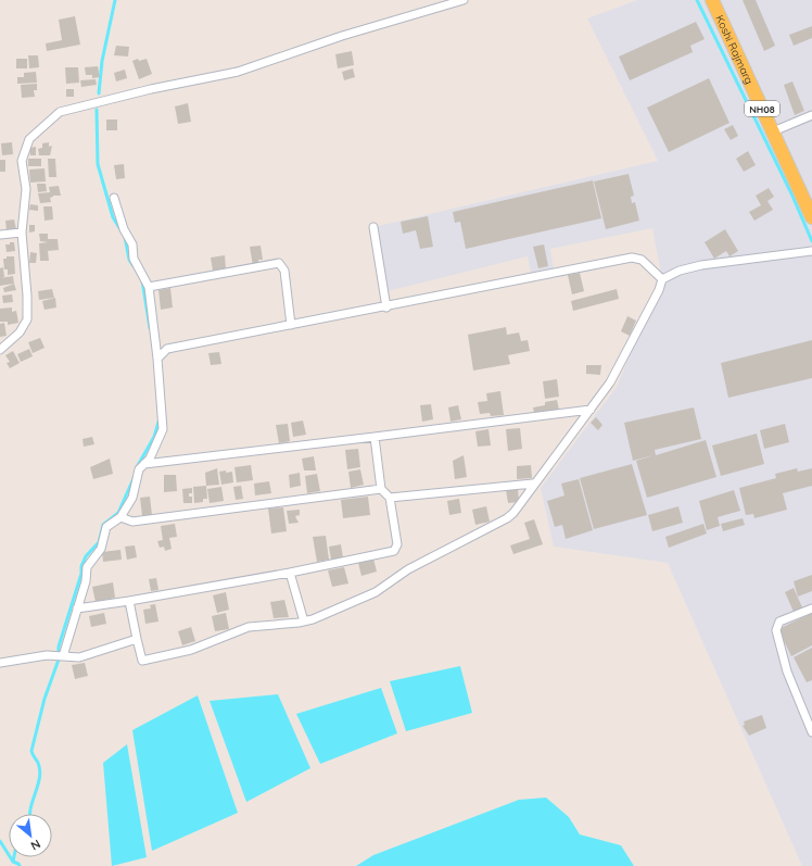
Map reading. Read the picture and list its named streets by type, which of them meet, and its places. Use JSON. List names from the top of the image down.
{
  "streets": {
    "main road": ["Koshi Rajmarg", "NH08"]
  },
  "north": "bottom right"
}
